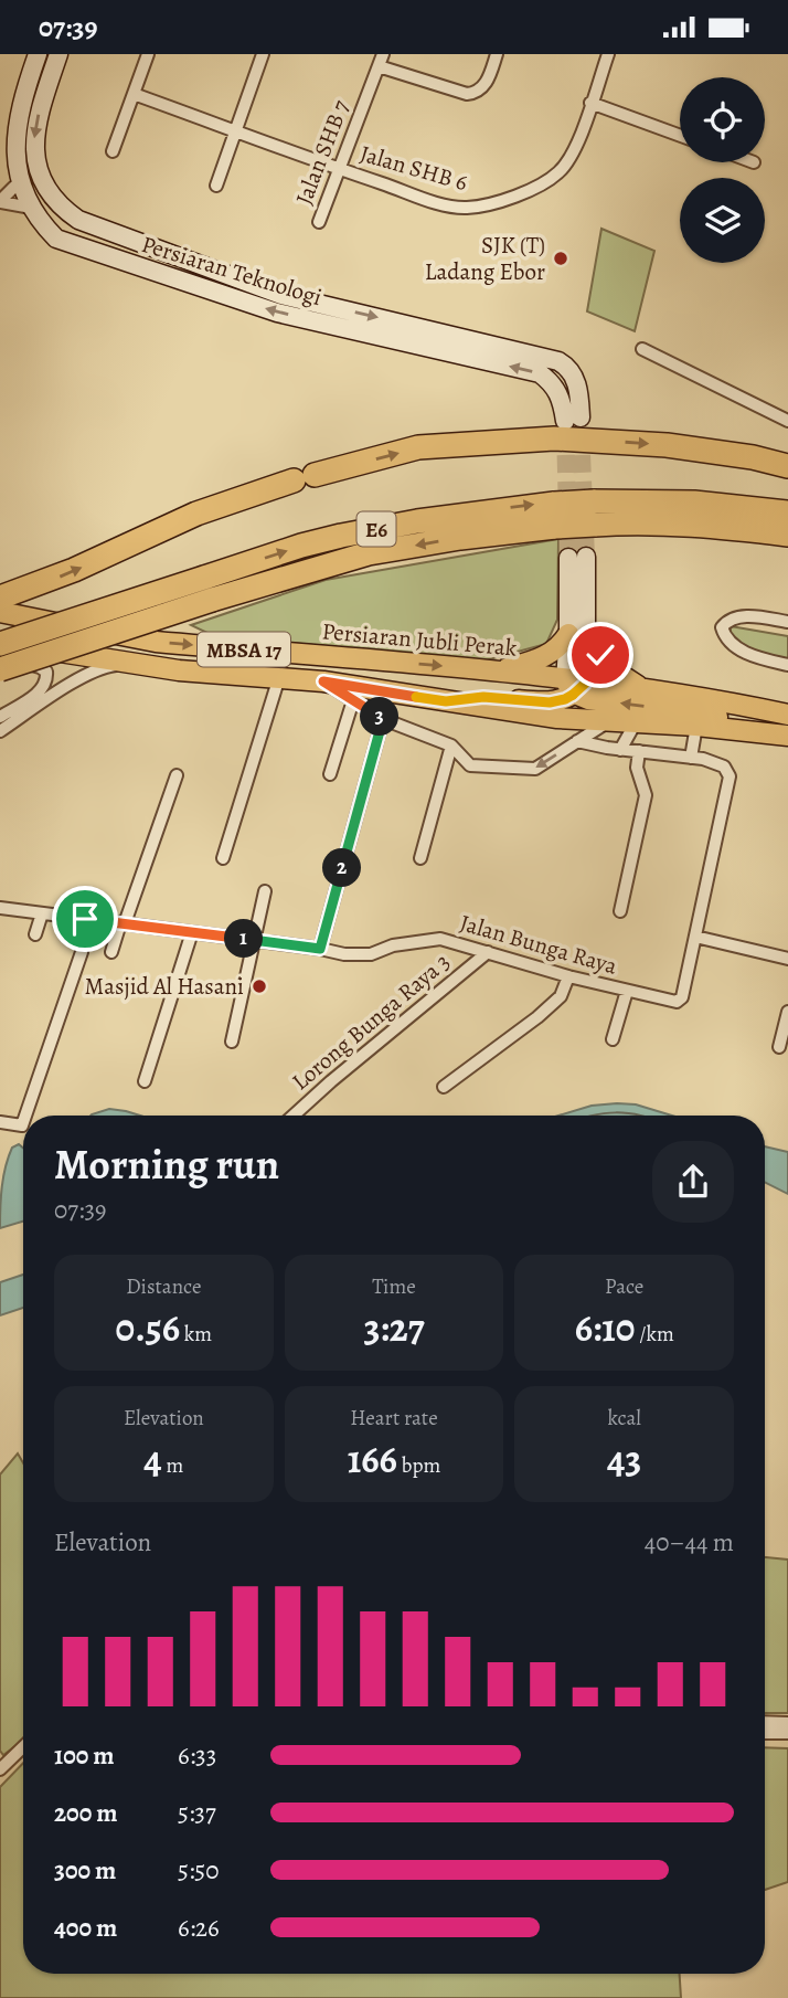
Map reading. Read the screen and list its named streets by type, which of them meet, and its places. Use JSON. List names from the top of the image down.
{
  "streets": {
    "highway": ["E6"],
    "main road": ["Persiaran Teknologi", "Persiaran Jubli Perak", "MBSA 17"],
    "street": [
      "Jalan SHB 7",
      "Jalan SHB 6",
      "Jalan Bunga Raya",
      "Lorong Bunga Raya 3"
    ]
  },
  "crossings": [
    ["Jalan SHB 7", "Jalan SHB 6"],
    ["E6", "MBSA 17"],
    ["Jalan Bunga Raya", "Lorong Bunga Raya 3"]
  ],
  "places": ["SJK (T) Ladang Ebor", "Masjid Al Hasani"],
  "page": {
    "status": "07:39",
    "pins": ["3", "2", "1"],
    "heading": ["Morning run", "07:39"],
    "stats": [
      ["Distance", "0.56 km"],
      ["Time", "3:27"],
      ["Pace", "6:10 /km"],
      ["Elevation", "4 m"],
      ["Heart rate", "166 bpm"],
      ["kcal", "43"]
    ],
    "chart": ["Elevation", "40–44 m"],
    "list": [
      {
        "name": "100 m",
        "note": "6:33"
      },
      {
        "name": "200 m",
        "note": "5:37"
      },
      {
        "name": "300 m",
        "note": "5:50"
      },
      {
        "name": "400 m",
        "note": "6:26"
      }
    ]
  }
}
